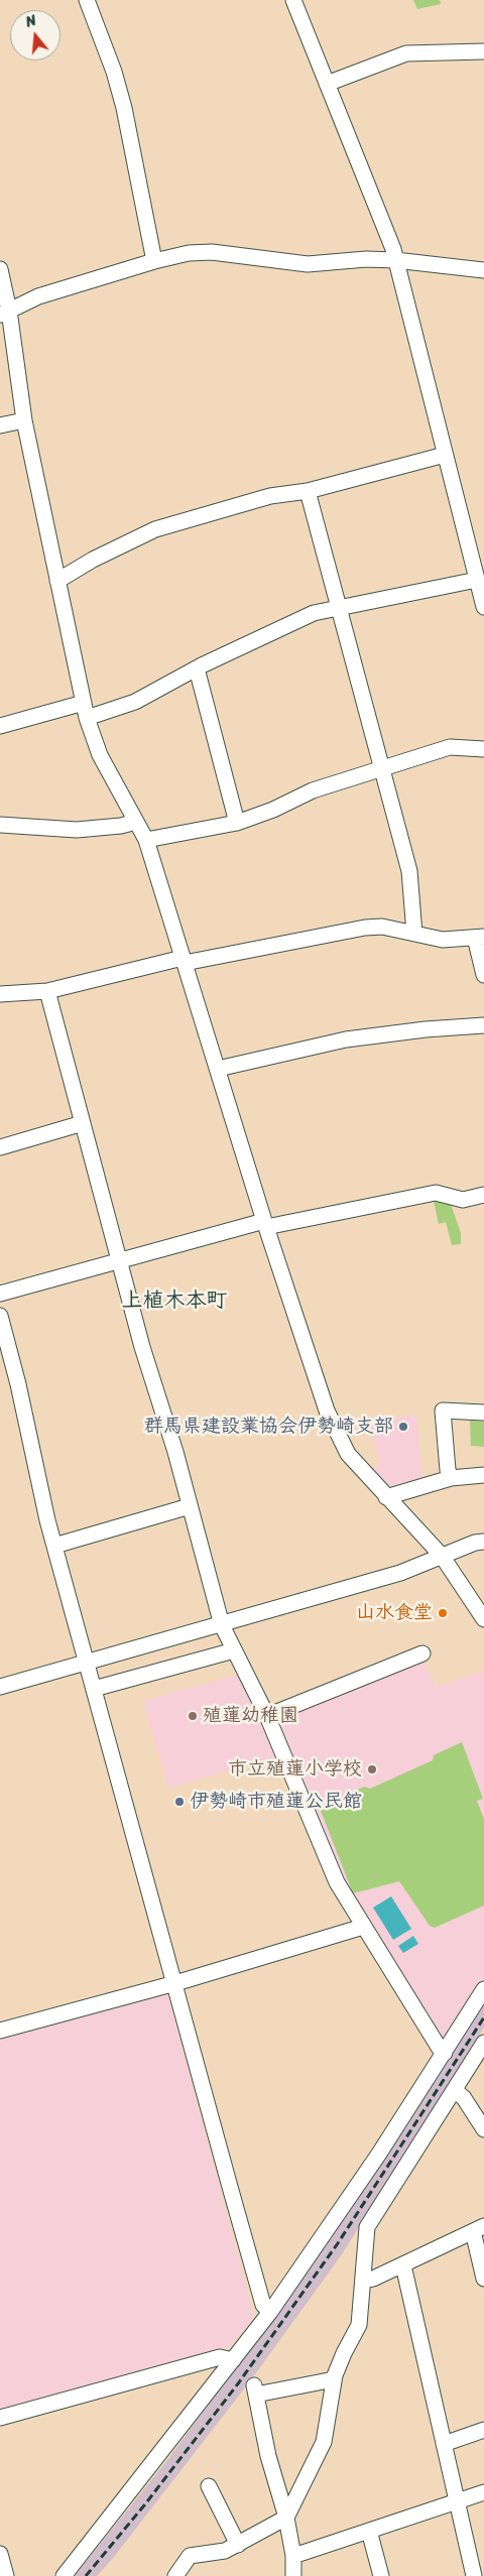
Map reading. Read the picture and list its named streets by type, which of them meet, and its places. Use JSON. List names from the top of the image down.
{
  "districts": ["上植木本町"],
  "places": [
    "群馬県建設業協会伊勢崎支部",
    "山水食堂",
    "殖蓮幼稚園",
    "市立殖蓮小学校",
    "伊勢崎市殖蓮公民館"
  ],
  "north": "top"
}
